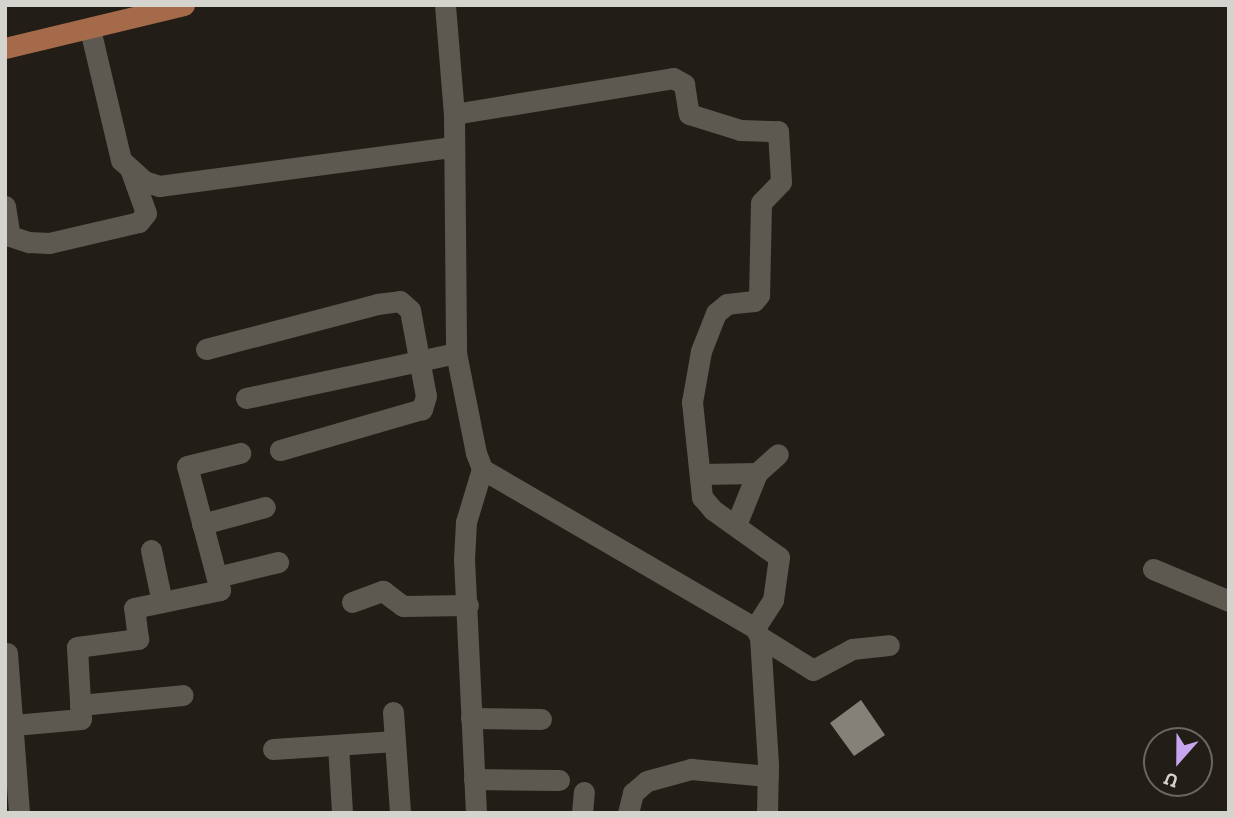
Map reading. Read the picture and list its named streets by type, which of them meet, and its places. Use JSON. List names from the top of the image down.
{
  "north": "bottom"
}
